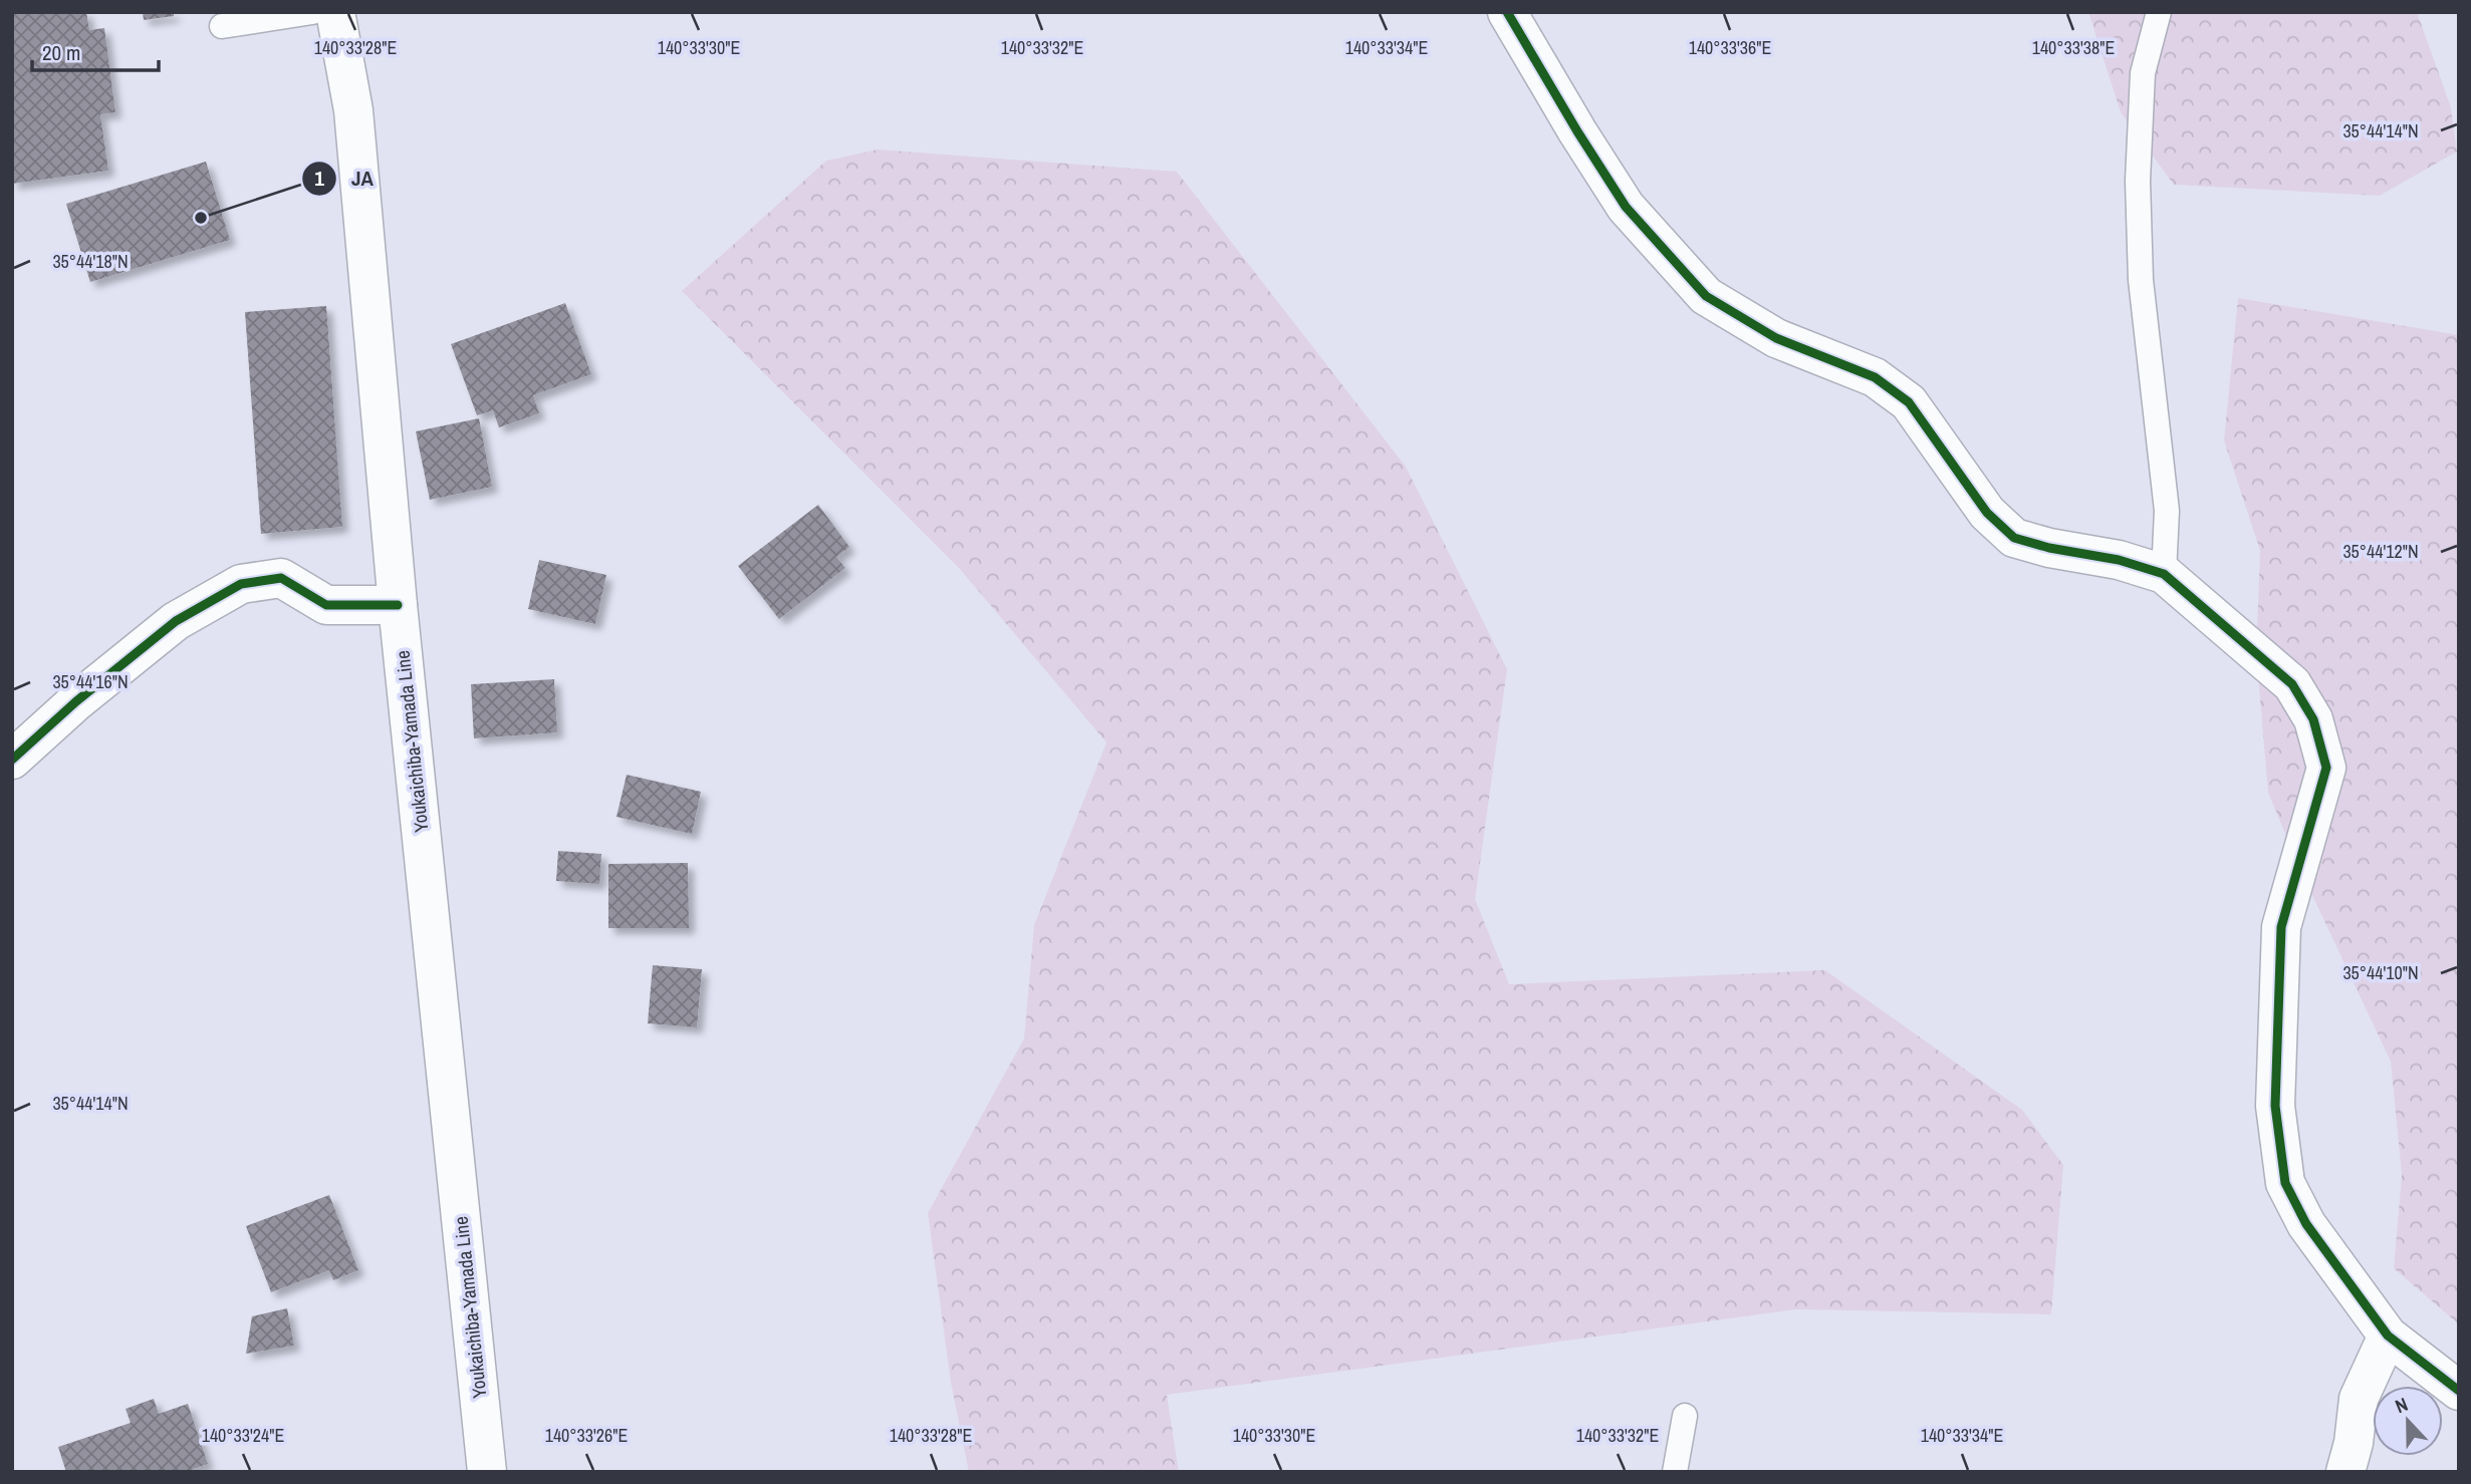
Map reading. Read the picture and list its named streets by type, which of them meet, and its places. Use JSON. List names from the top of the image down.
{
  "streets": {
    "street": ["Youkaichiba-Yamada Line"]
  },
  "places": ["JA"],
  "scale_bar": "20 m",
  "north": "top",
  "coordinates": [
    "140°33'28\"E",
    "140°33'30\"E",
    "140°33'32\"E",
    "140°33'34\"E",
    "140°33'36\"E",
    "140°33'38\"E",
    "35°44'14\"N",
    "35°44'18\"N",
    "35°44'12\"N",
    "35°44'16\"N",
    "35°44'10\"N",
    "140°33'24\"E",
    "140°33'26\"E"
  ]
}
